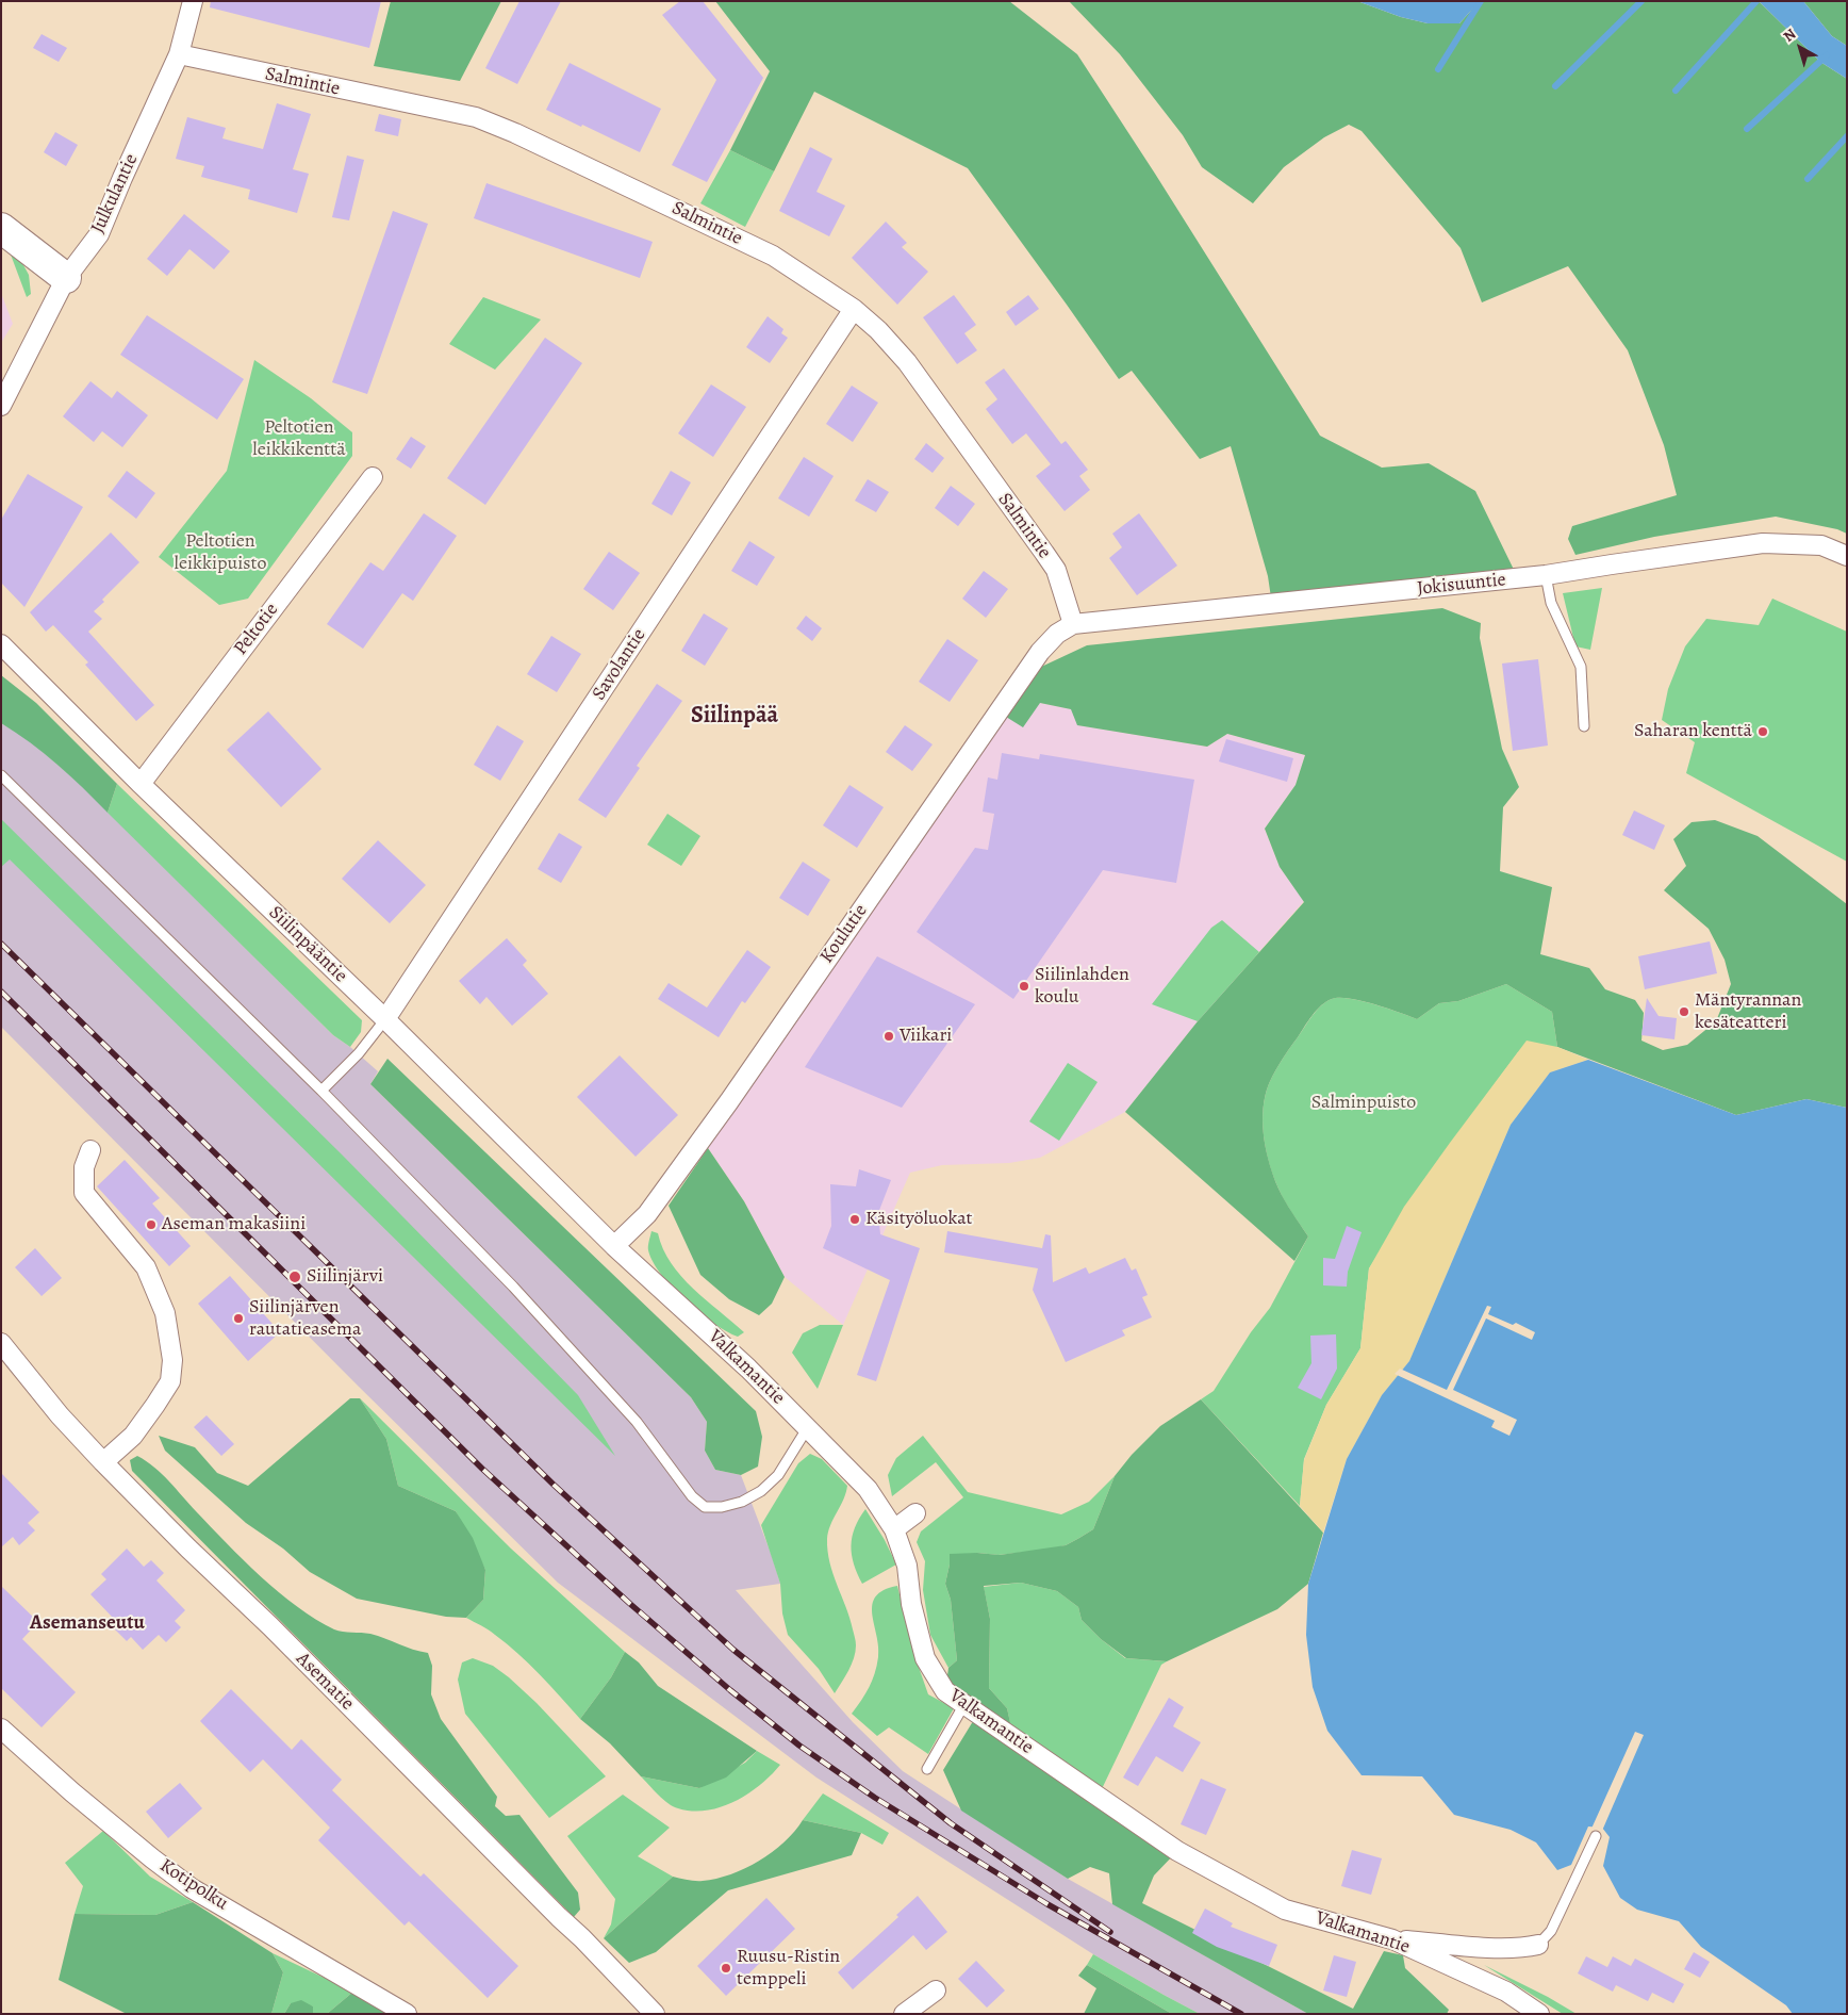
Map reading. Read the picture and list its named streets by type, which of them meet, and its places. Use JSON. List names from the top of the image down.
{
  "streets": {
    "street": [
      "Salmintie",
      "Julkulantie",
      "Jokisuuntie",
      "Peltotie",
      "Savolantie",
      "Koulutie",
      "Siilinpääntie",
      "Valkamantie",
      "Asematie",
      "Kotipolku"
    ]
  },
  "crossings": [
    ["Salmintie", "Julkulantie"],
    ["Salmintie", "Jokisuuntie"],
    ["Salmintie", "Savolantie"],
    ["Salmintie", "Koulutie"],
    ["Jokisuuntie", "Koulutie"],
    ["Peltotie", "Siilinpääntie"],
    ["Savolantie", "Siilinpääntie"],
    ["Koulutie", "Siilinpääntie"],
    ["Koulutie", "Valkamantie"],
    ["Siilinpääntie", "Valkamantie"]
  ],
  "districts": ["Siilinpää", "Asemanseutu"],
  "parks": ["Peltotien leikkikenttä", "Peltotien leikkipuisto", "Salminpuisto"],
  "places": [
    "Saharan kenttä",
    "Siilinlahden koulu",
    "Mäntyrannan kesäteatteri",
    "Viikari",
    "Käsityöluokat",
    "Aseman makasiini",
    "Siilinjärvi",
    "Siilinjärven rautatieasema",
    "Ruusu-Ristin temppeli"
  ],
  "north": "top left"
}
